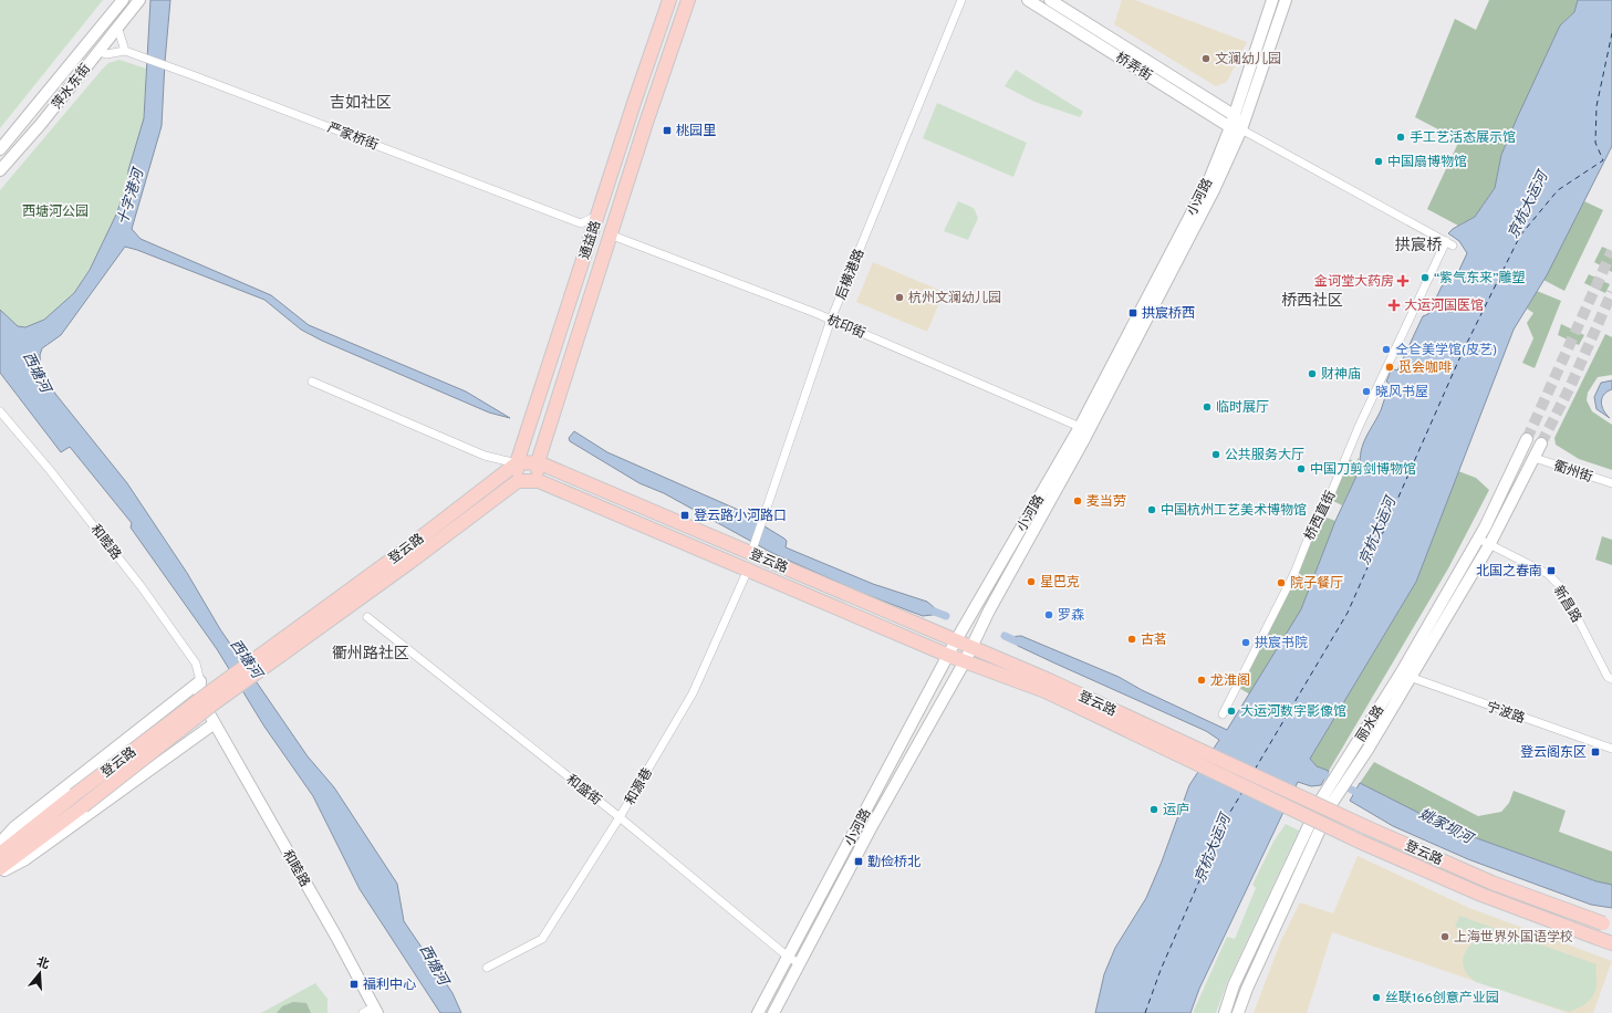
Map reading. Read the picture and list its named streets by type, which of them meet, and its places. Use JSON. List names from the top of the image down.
{
  "streets": {
    "main road": [
      "桥弄街",
      "萍水东街",
      "小河路",
      "通益路",
      "和睦路",
      "登云路",
      "丽水路"
    ],
    "street": [
      "严家桥街",
      "后横港路",
      "杭印街",
      "衢州街",
      "桥西直街",
      "新昌路",
      "宁波路",
      "和源巷",
      "和盛街"
    ]
  },
  "crossings": [
    ["桥弄街", "小河路"],
    ["桥弄街", "桥西直街"],
    ["萍水东街", "严家桥街"],
    ["小河路", "杭印街"],
    ["小河路", "登云路"],
    ["小河路", "和盛街"],
    ["通益路", "杭印街"],
    ["通益路", "登云路"],
    ["后横港路", "杭印街"],
    ["后横港路", "登云路"],
    ["衢州街", "丽水路"],
    ["登云路", "和源巷"],
    ["新昌路", "丽水路"],
    ["宁波路", "丽水路"],
    ["和源巷", "和盛街"]
  ],
  "districts": [
    "吉如社区",
    "拱宸桥",
    "桥西社区",
    "衢州路社区"
  ],
  "water": [
    "十字港河",
    "京杭大运河",
    "西塘河",
    "姚家坝河"
  ],
  "parks": ["西塘河公园"],
  "places": {
    "other": [
      "文澜幼儿园",
      "手工艺活态展示馆",
      "中国扇博物馆",
      "“紫气东来”雕塑",
      "杭州文澜幼儿园",
      "仝仺美学馆(皮艺)",
      "觅会咖啡",
      "财神庙",
      "晓风书屋",
      "临时展厅",
      "公共服务大厅",
      "中国刀剪剑博物馆",
      "麦当劳",
      "中国杭州工艺美术博物馆",
      "星巴克",
      "院子餐厅",
      "罗森",
      "古茗",
      "拱宸书院",
      "龙淮阁",
      "大运河数字影像馆",
      "运庐",
      "上海世界外国语学校",
      "丝联166创意产业园"
    ],
    "transit": [
      "桃园里",
      "拱宸桥西",
      "登云路小河路口",
      "北国之春南",
      "登云阁东区",
      "勤俭桥北",
      "福利中心"
    ],
    "health": ["金诃堂大药房", "大运河国医馆"]
  },
  "north": "top"
}
